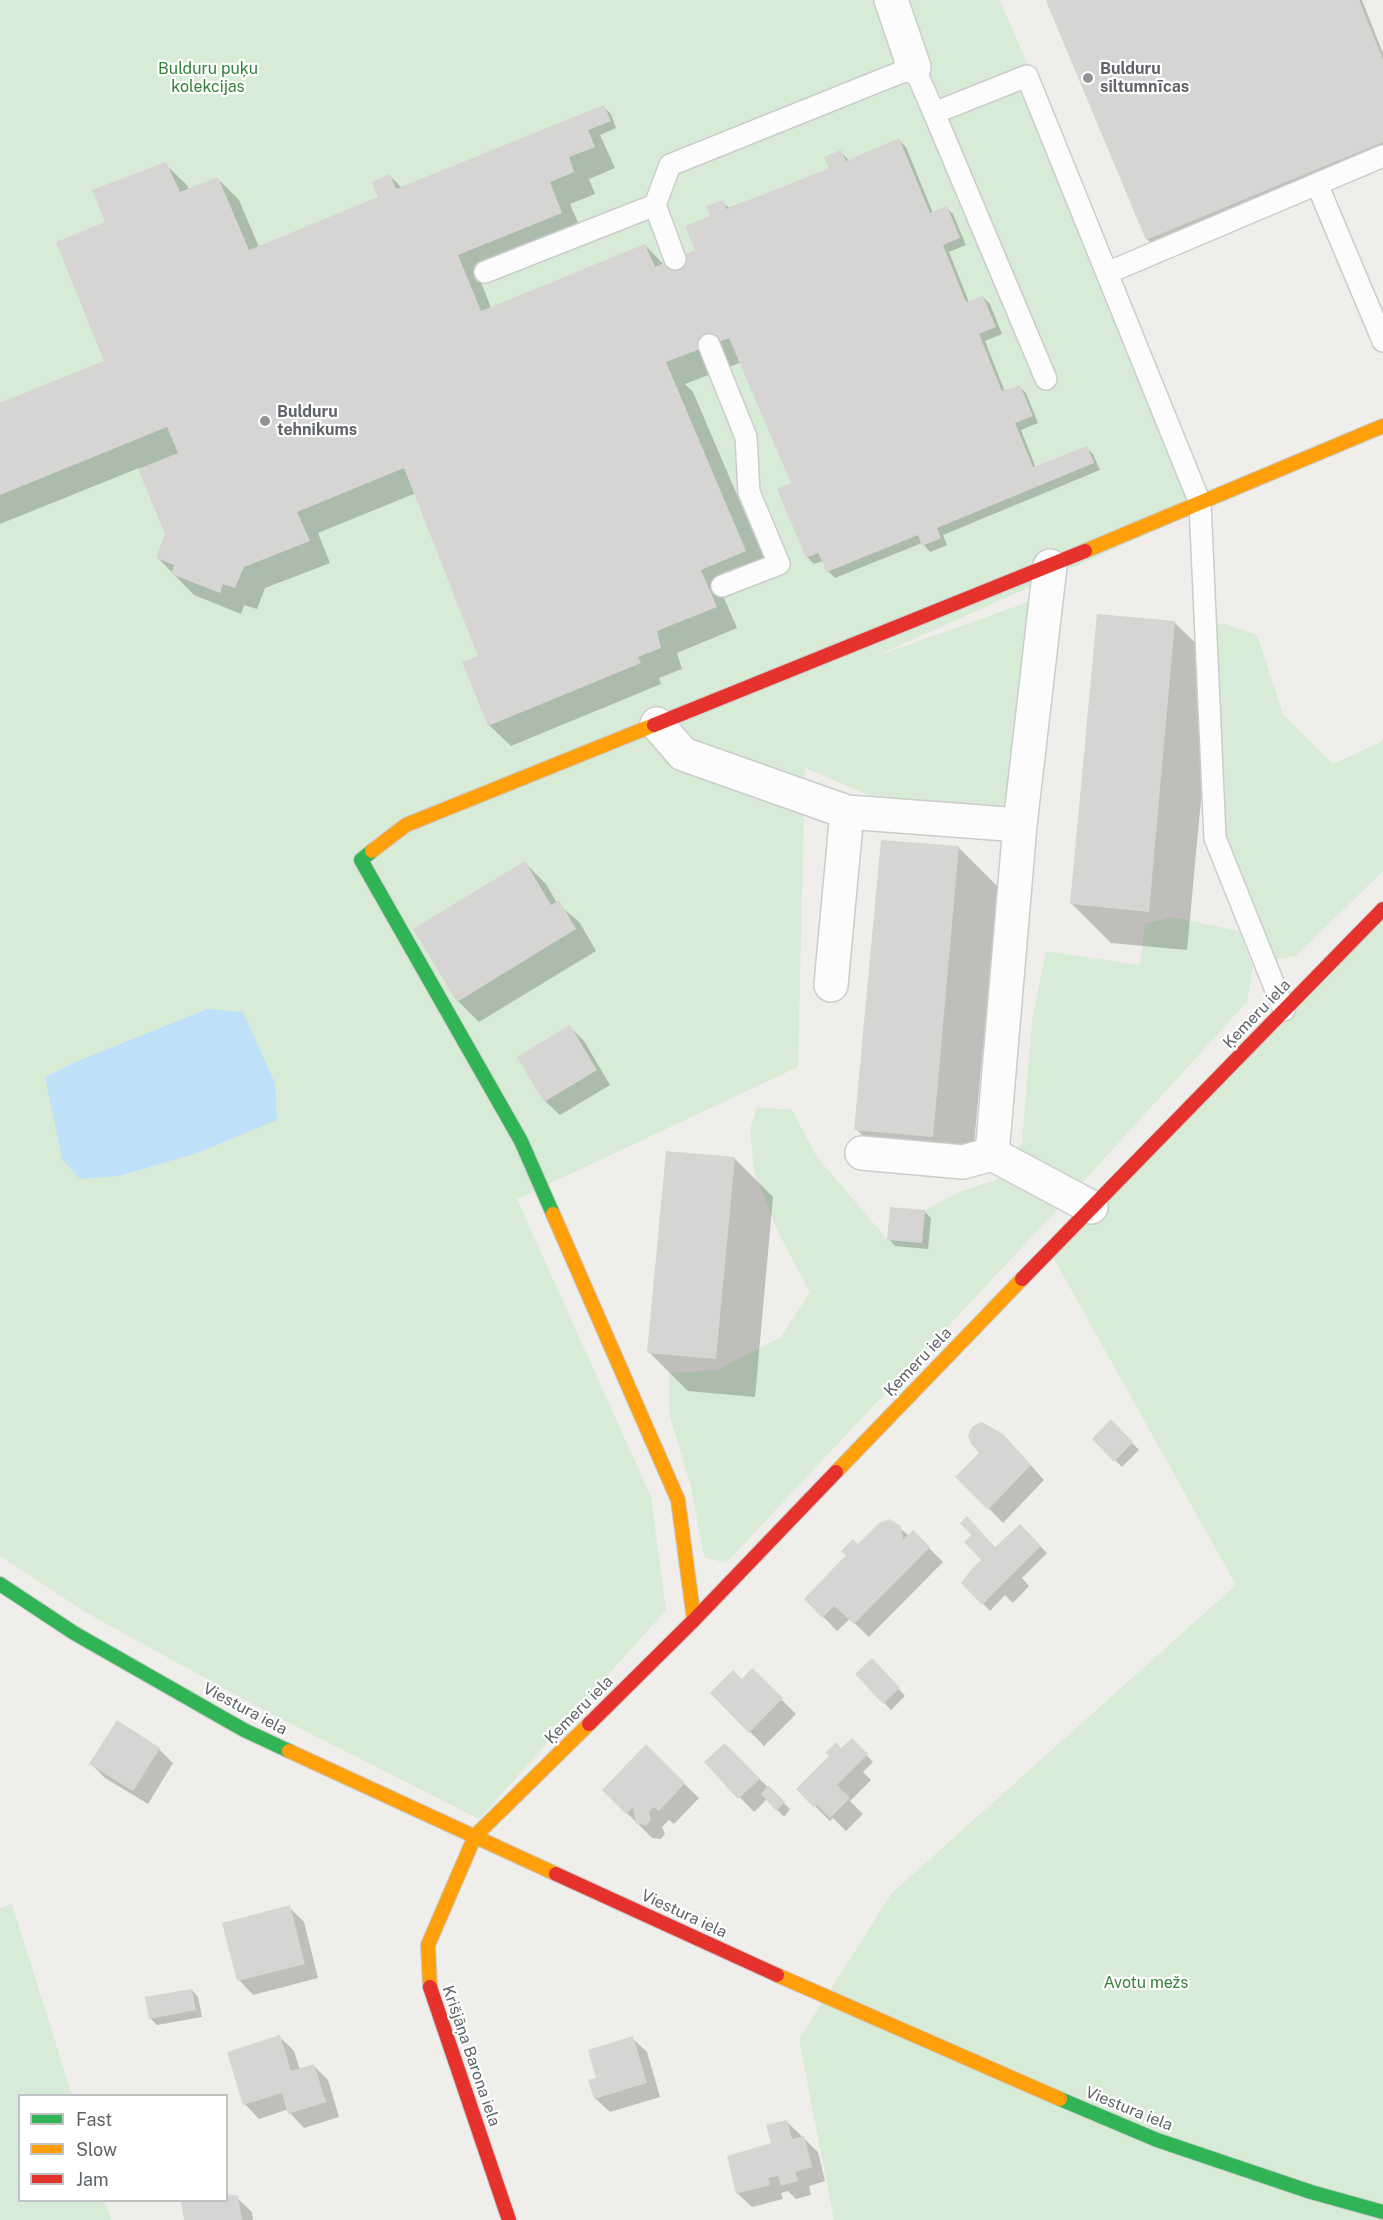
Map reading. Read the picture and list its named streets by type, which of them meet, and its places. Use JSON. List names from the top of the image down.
{
  "streets": {
    "street": ["Ķemeru iela", "Viestura iela", "Krišjāņa Barona iela"]
  },
  "crossings": [
    ["Ķemeru iela", "Viestura iela"],
    ["Ķemeru iela", "Krišjāņa Barona iela"],
    ["Viestura iela", "Krišjāņa Barona iela"]
  ],
  "parks": ["Bulduru puķu kolekcijas", "Avotu mežs"],
  "places": ["Bulduru siltumnīcas", "Bulduru tehnikums"],
  "legend": ["Fast", "Slow", "Jam"]
}
